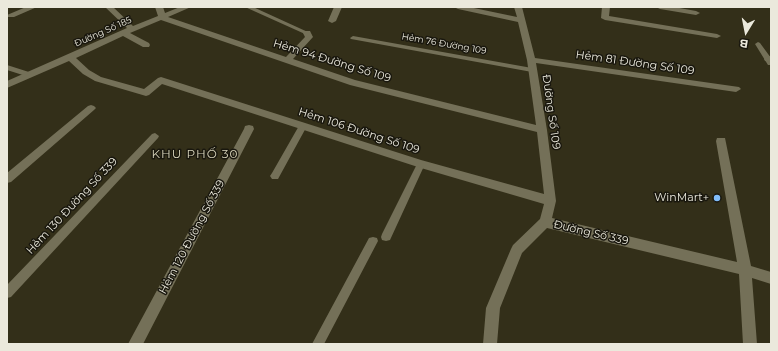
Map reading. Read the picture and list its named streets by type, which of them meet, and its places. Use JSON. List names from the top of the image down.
{
  "streets": {
    "street": [
      "Đường Số 185",
      "Hẻm 94 Đường Số 109",
      "Hẻm 81 Đường Số 109",
      "Đường Số 109",
      "Hẻm 106 Đường Số 109",
      "Đường Số 339",
      "Hẻm 120 Đường Số 339"
    ],
    "lane": ["Hẻm 76 Đường 109", "Hẻm 130 Đường Số 339"]
  },
  "crossings": [
    ["Đường Số 185", "Hẻm 94 Đường Số 109"],
    ["Đường Số 185", "Hẻm 106 Đường Số 109"],
    ["Hẻm 76 Đường 109", "Hẻm 81 Đường Số 109"],
    ["Hẻm 76 Đường 109", "Đường Số 109"],
    ["Hẻm 94 Đường Số 109", "Đường Số 109"],
    ["Hẻm 81 Đường Số 109", "Đường Số 109"],
    ["Đường Số 109", "Hẻm 106 Đường Số 109"],
    ["Đường Số 109", "Đường Số 339"]
  ],
  "districts": ["KHU PHỐ 30"],
  "places": ["WinMart+"],
  "north": "bottom"
}
